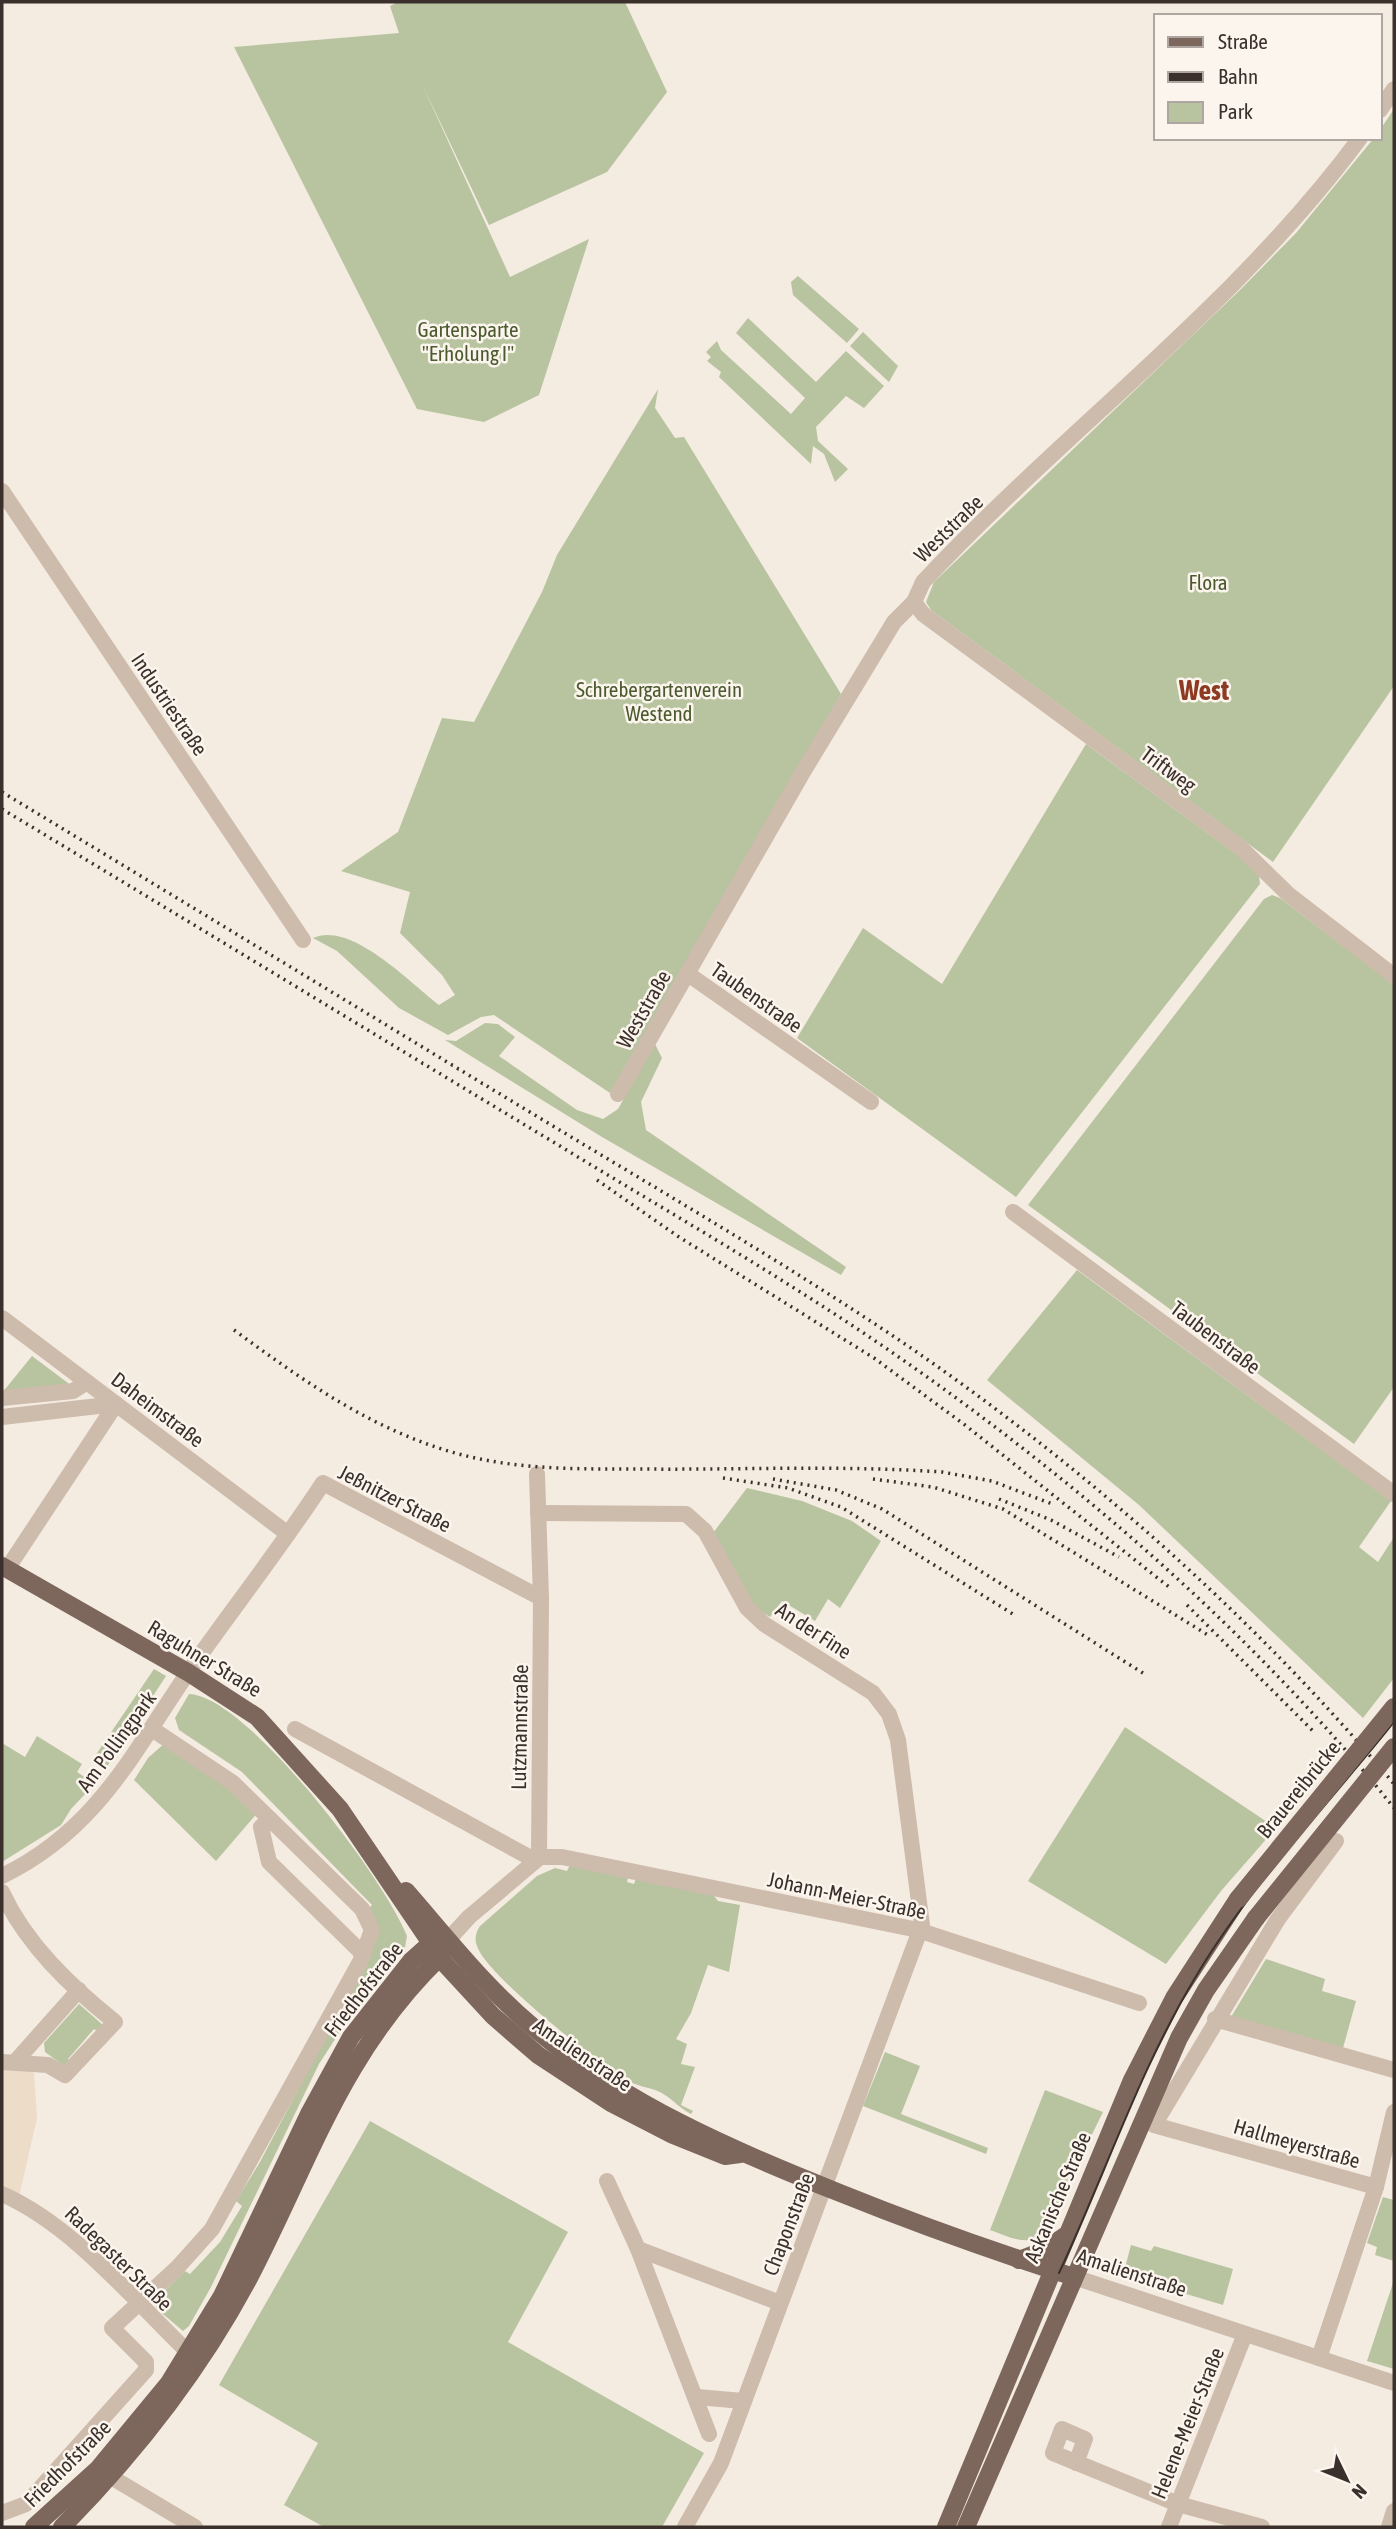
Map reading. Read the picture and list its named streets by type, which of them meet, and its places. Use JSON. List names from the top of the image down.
{
  "streets": {
    "main road": [
      "Raguhner Straße",
      "Brauereibrücke",
      "Friedhofstraße",
      "Amalienstraße",
      "Askanische Straße"
    ],
    "street": [
      "Weststraße",
      "Industriestraße",
      "Triftweg",
      "Taubenstraße",
      "Daheimstraße",
      "Jeßnitzer Straße",
      "An der Fine",
      "Lutzmannstraße",
      "Am Pollingpark",
      "Johann-Meier-Straße",
      "Hallmeyerstraße",
      "Chaponstraße",
      "Radegaster Straße",
      "Helene-Meier-Straße"
    ]
  },
  "crossings": [
    ["Weststraße", "Triftweg"],
    ["Weststraße", "Taubenstraße"],
    ["Daheimstraße", "Jeßnitzer Straße"],
    ["Jeßnitzer Straße", "Raguhner Straße"],
    ["Jeßnitzer Straße", "Lutzmannstraße"],
    ["Jeßnitzer Straße", "Am Pollingpark"],
    ["An der Fine", "Lutzmannstraße"],
    ["An der Fine", "Johann-Meier-Straße"],
    ["An der Fine", "Chaponstraße"],
    ["Raguhner Straße", "Am Pollingpark"],
    ["Raguhner Straße", "Friedhofstraße"],
    ["Raguhner Straße", "Amalienstraße"],
    ["Lutzmannstraße", "Johann-Meier-Straße"],
    ["Brauereibrücke", "Askanische Straße"],
    ["Johann-Meier-Straße", "Chaponstraße"],
    ["Friedhofstraße", "Amalienstraße"],
    ["Friedhofstraße", "Radegaster Straße"],
    ["Amalienstraße", "Hallmeyerstraße"],
    ["Amalienstraße", "Askanische Straße"],
    ["Amalienstraße", "Chaponstraße"],
    ["Amalienstraße", "Helene-Meier-Straße"]
  ],
  "districts": ["West"],
  "parks": ["Gartensparte \"Erholung I\"", "Flora", "Schrebergartenverein Westend"],
  "legend": ["Straße", "Bahn", "Park"],
  "north": "bottom right"
}
